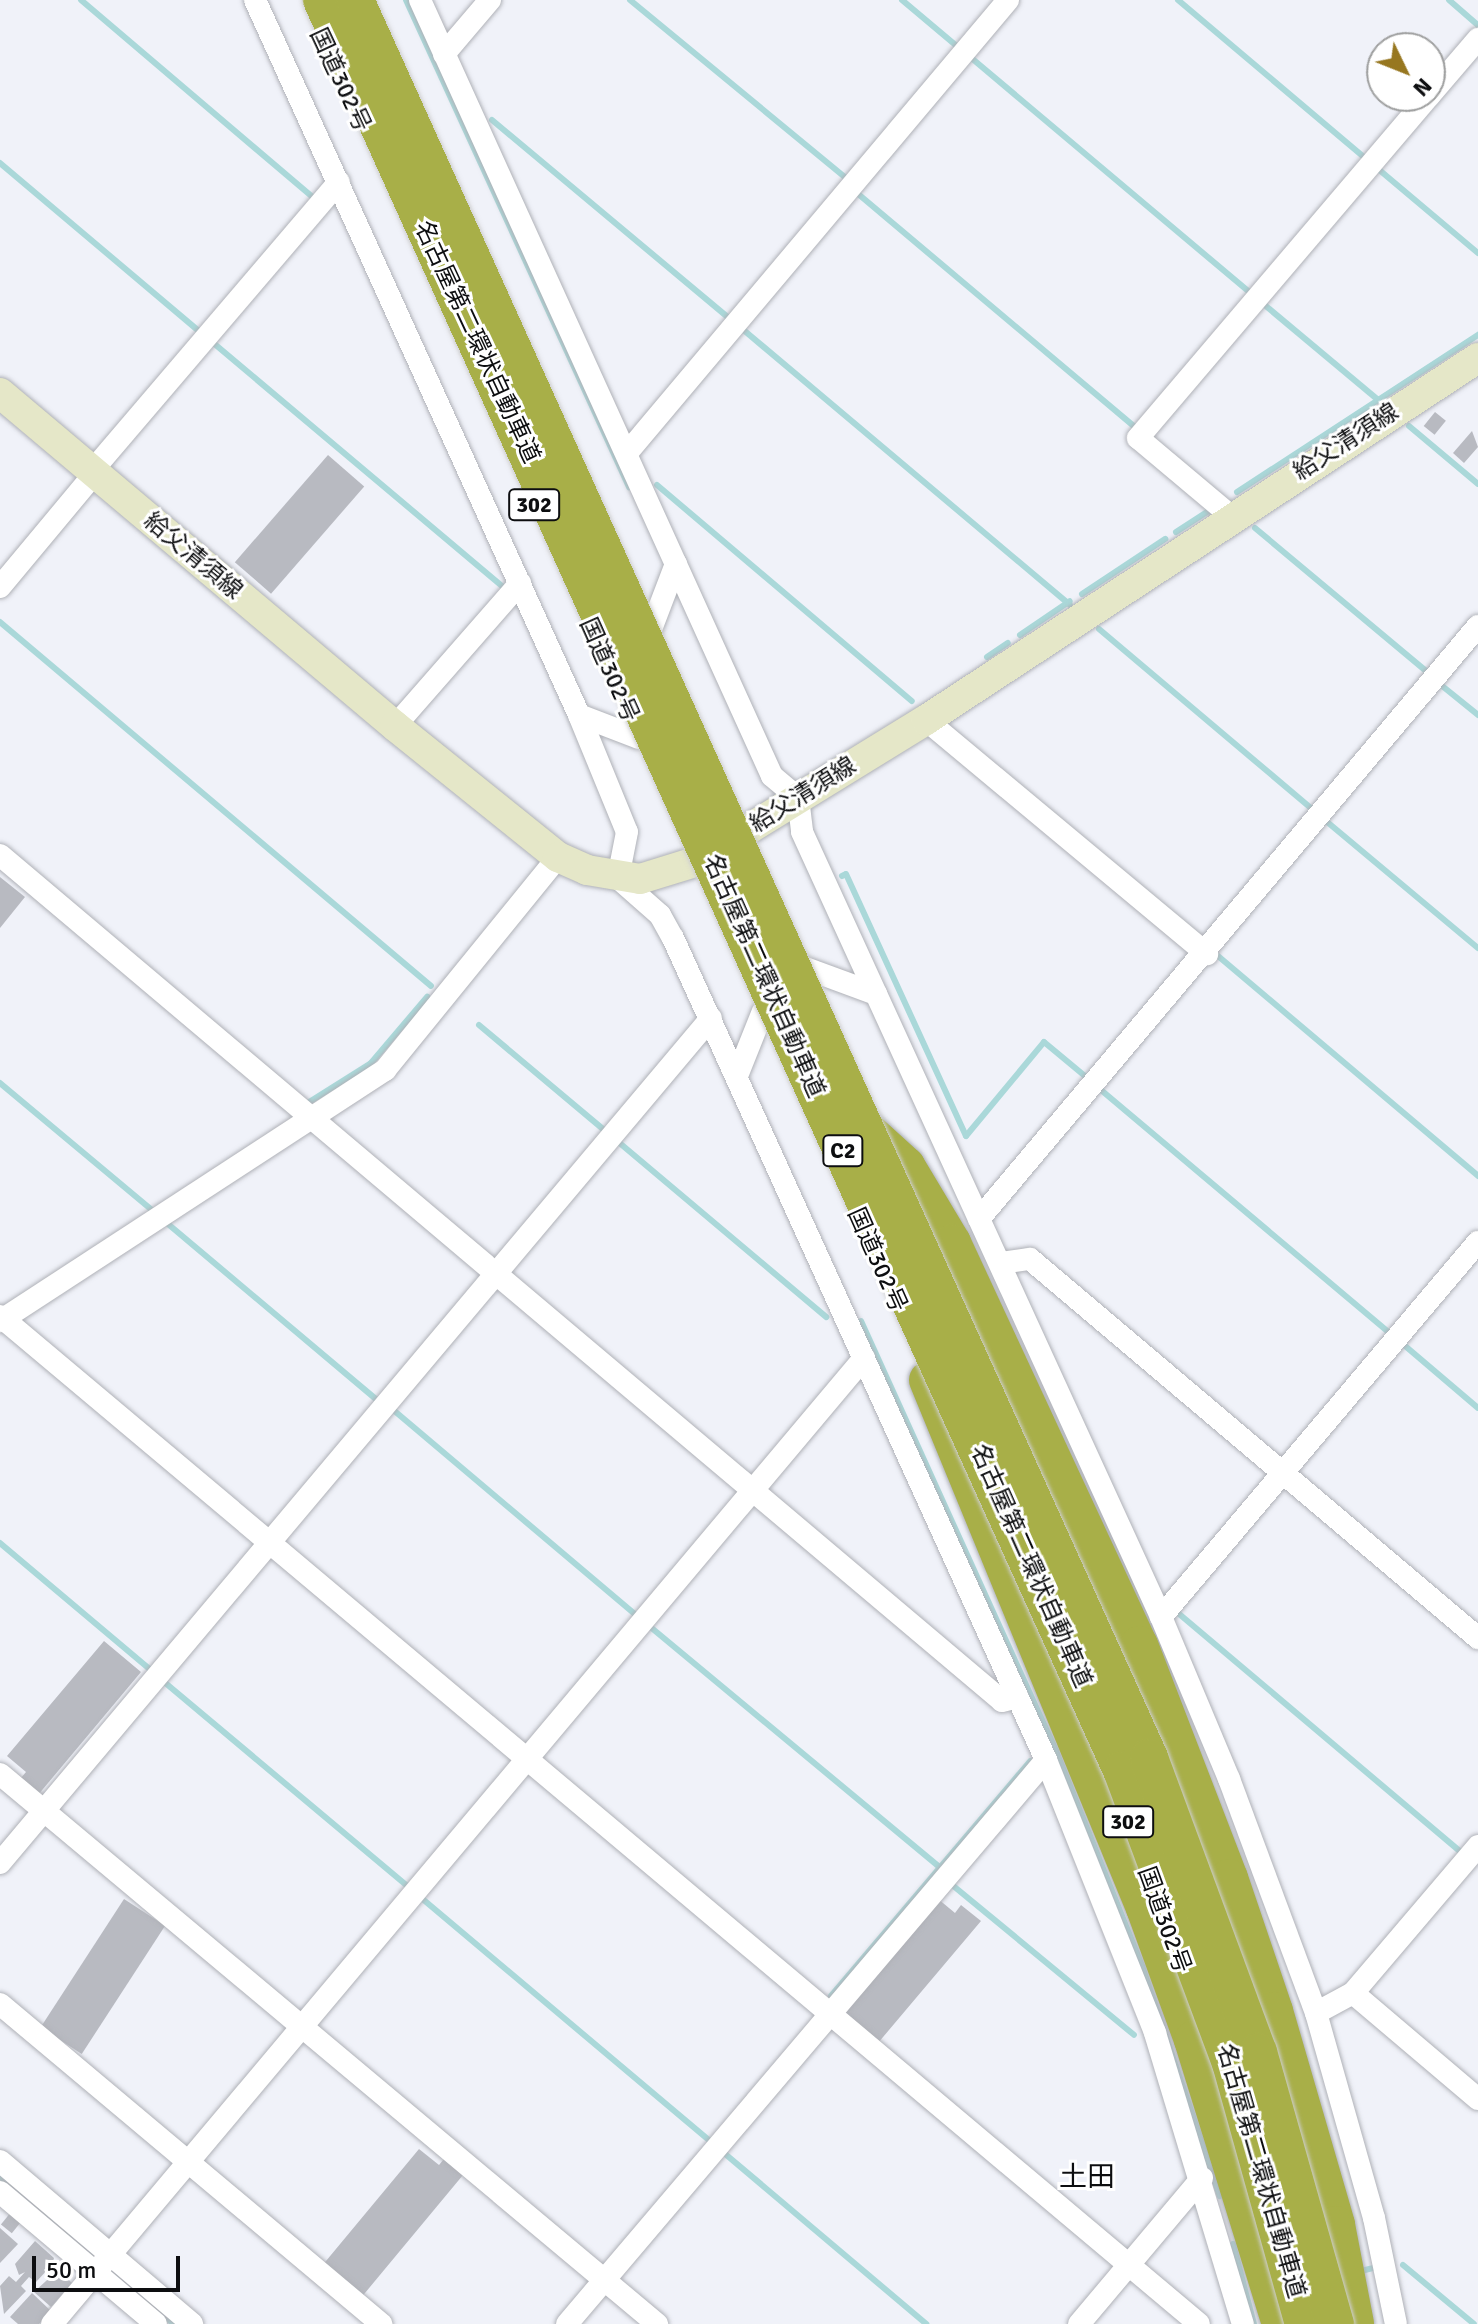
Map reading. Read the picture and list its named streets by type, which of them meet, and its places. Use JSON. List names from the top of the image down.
{
  "streets": {
    "highway": [
      "国道302号",
      "名古屋第二環状自動車道",
      "302",
      "C2"
    ],
    "main road": ["給父清須線"]
  },
  "crossings": [
    ["国道302号", "給父清須線"]
  ],
  "districts": ["土田"],
  "scale_bar": "50 m",
  "north": "bottom right"
}
